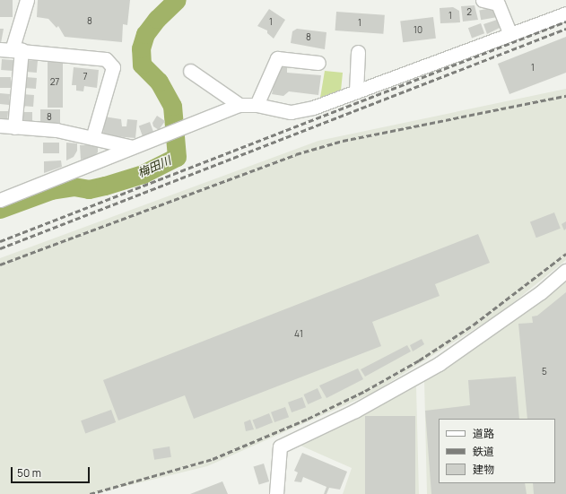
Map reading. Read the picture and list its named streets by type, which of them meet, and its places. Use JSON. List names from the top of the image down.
{
  "water": ["梅田川"],
  "house_numbers": [
    "2",
    "1",
    "8",
    "1",
    "1",
    "10",
    "8",
    "1",
    "7",
    "27",
    "8",
    "41",
    "5"
  ],
  "legend": ["道路", "鉄道", "建物"],
  "scale_bar": "50 m"
}
